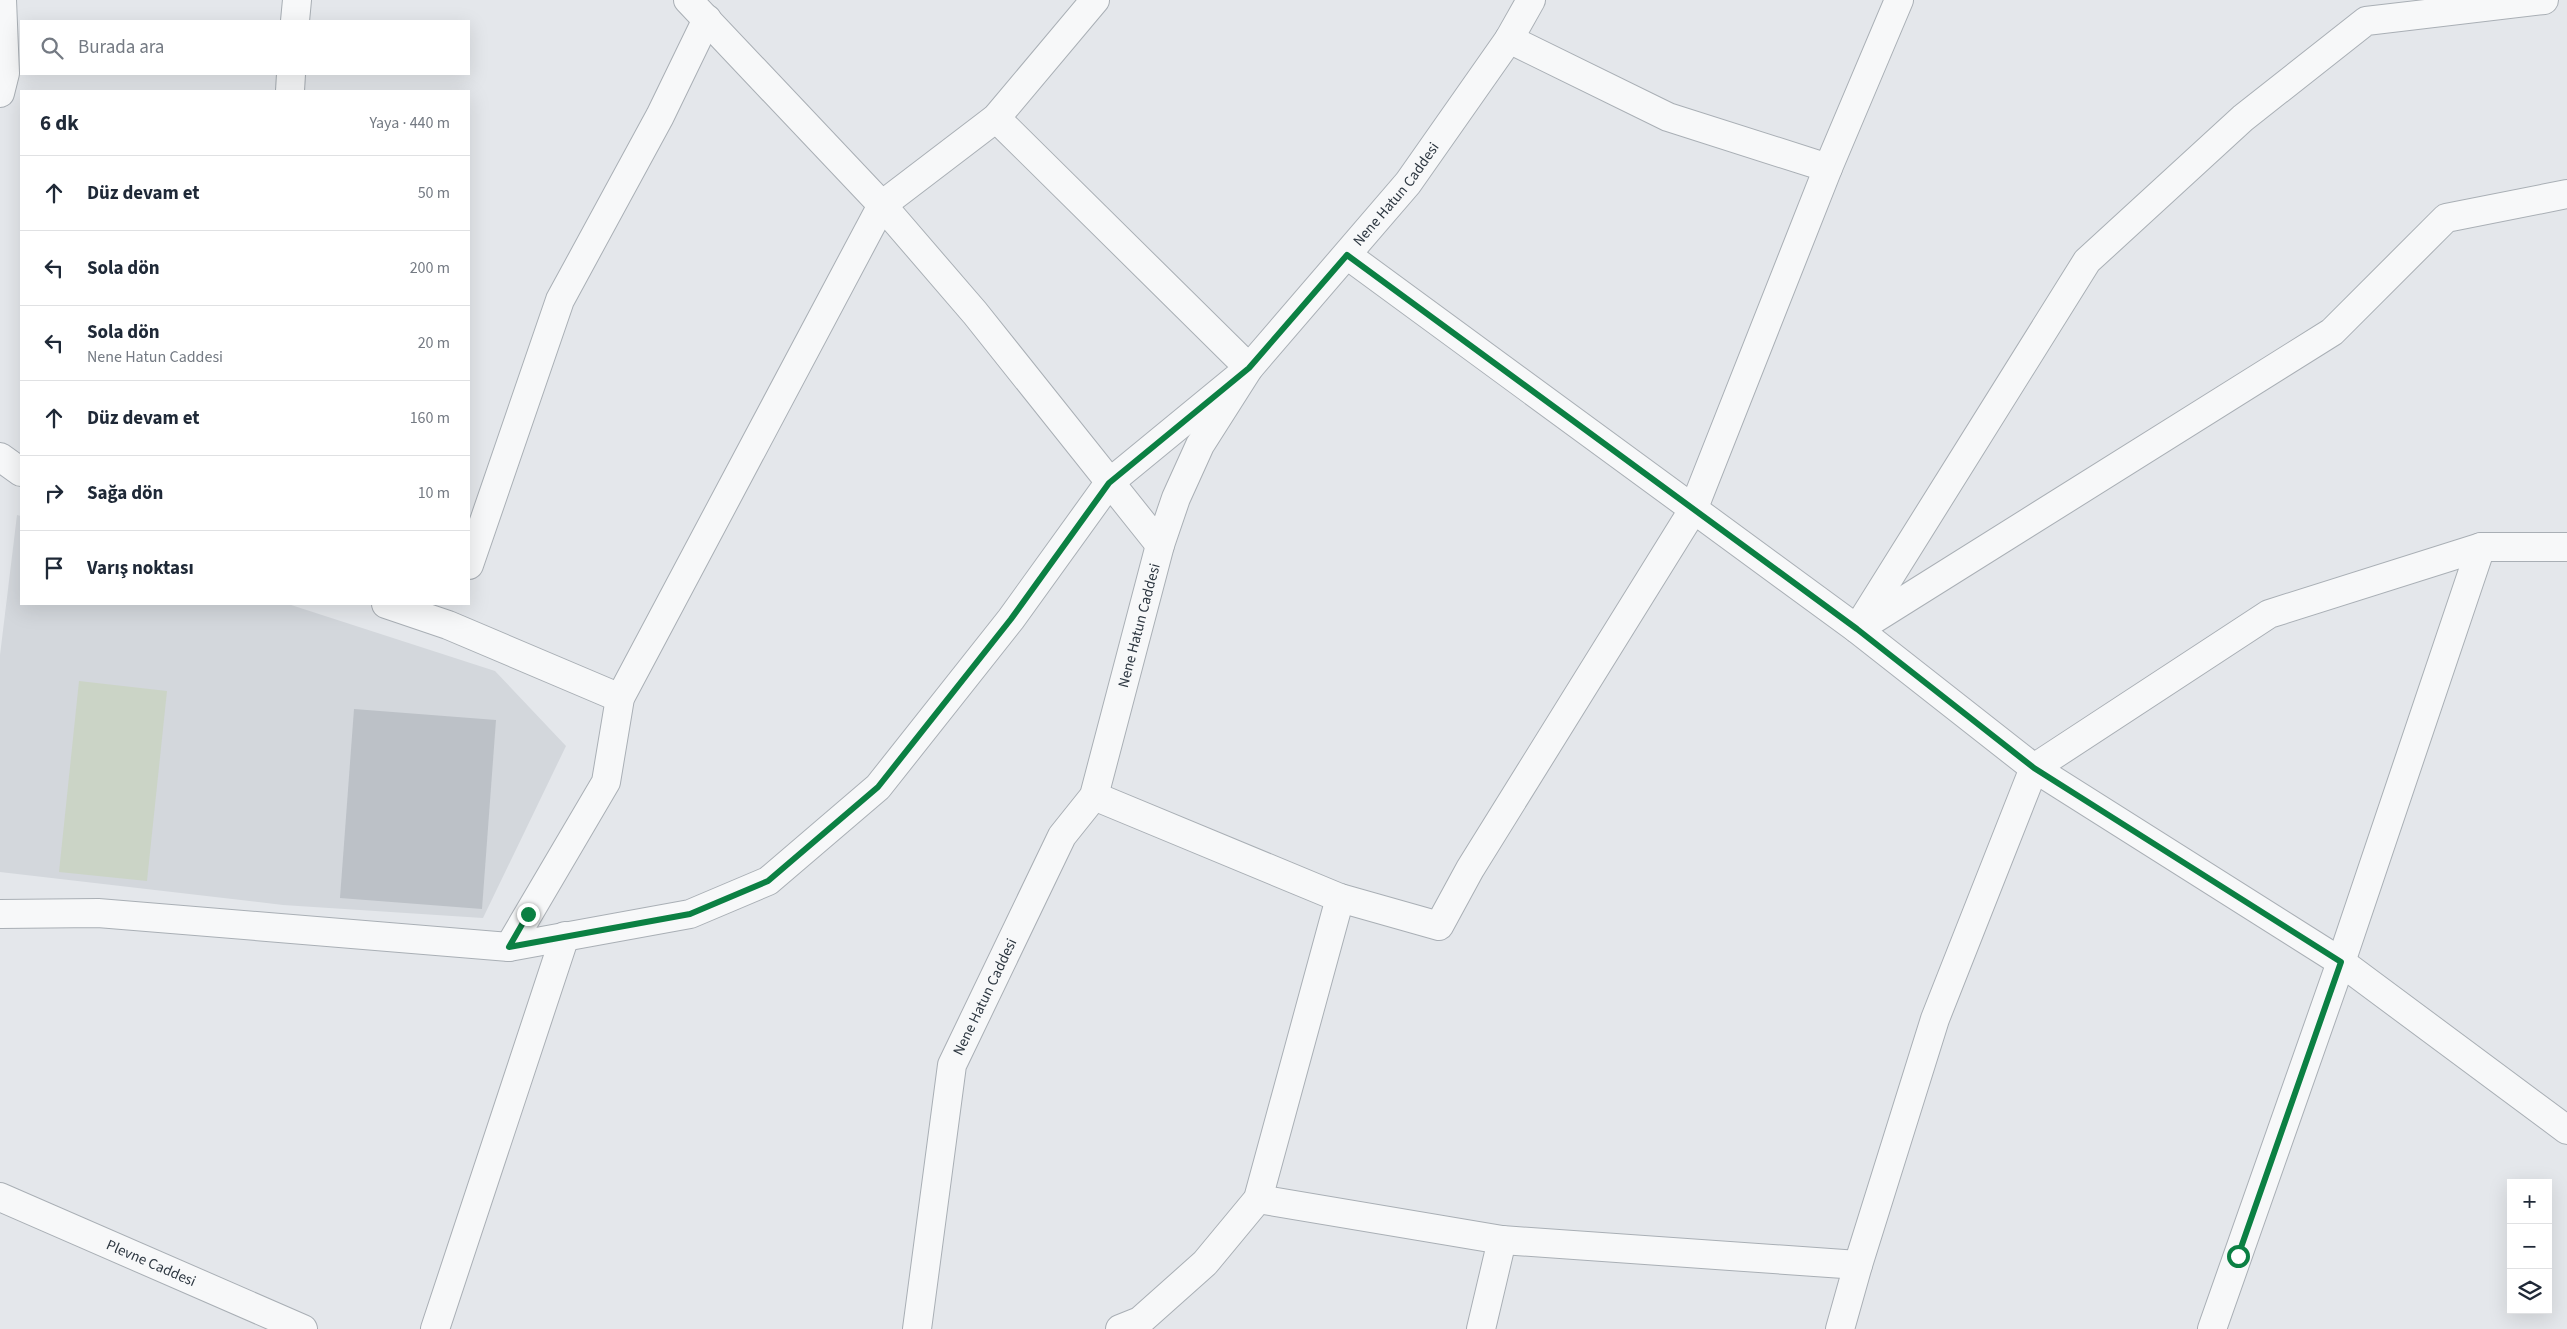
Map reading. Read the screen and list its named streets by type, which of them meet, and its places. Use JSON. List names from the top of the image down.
{
  "streets": {
    "street": ["Nene Hatun Caddesi", "Plevne Caddesi"]
  },
  "page": {
    "search": "Burada ara",
    "heading": ["6 dk", "Yaya · 440 m"],
    "list": [
      ["Düz devam et", "50 m"],
      ["Sola dön", "200 m"],
      ["Sola dön", "Nene Hatun Caddesi", "20 m"],
      ["Düz devam et", "160 m"],
      ["Sağa dön", "10 m"],
      "Varış noktası"
    ],
    "map_buttons": ["+", "−"]
  }
}
